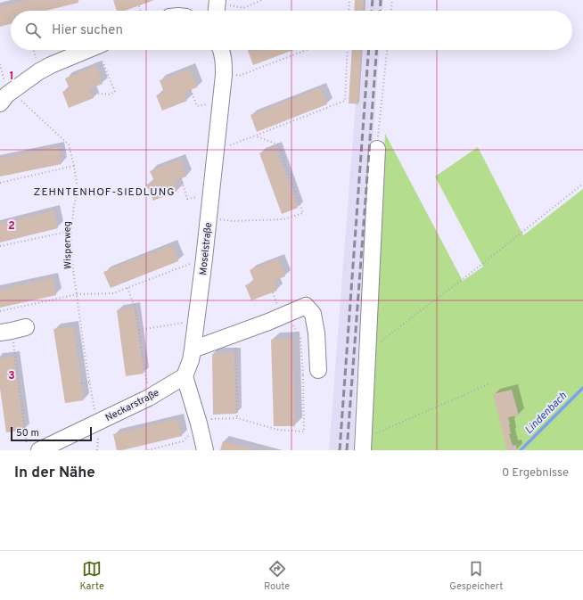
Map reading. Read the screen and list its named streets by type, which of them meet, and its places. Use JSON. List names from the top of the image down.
{
  "streets": {
    "street": ["Moselstraße", "Neckarstraße"],
    "path": ["Wisperweg"]
  },
  "crossings": [
    ["Wisperweg", "Neckarstraße"],
    ["Moselstraße", "Neckarstraße"]
  ],
  "districts": ["ZEHNTENHOF-SIEDLUNG"],
  "water": ["Lindenbach"],
  "scale_bar": "50 m",
  "page": {
    "search": "Hier suchen",
    "scale": "50 m",
    "heading": ["In der Nähe", "0 Ergebnisse"],
    "nav": ["Karte", "Route", "Gespeichert"]
  },
  "grid": {
    "rows": ["1", "2", "3"]
  }
}
